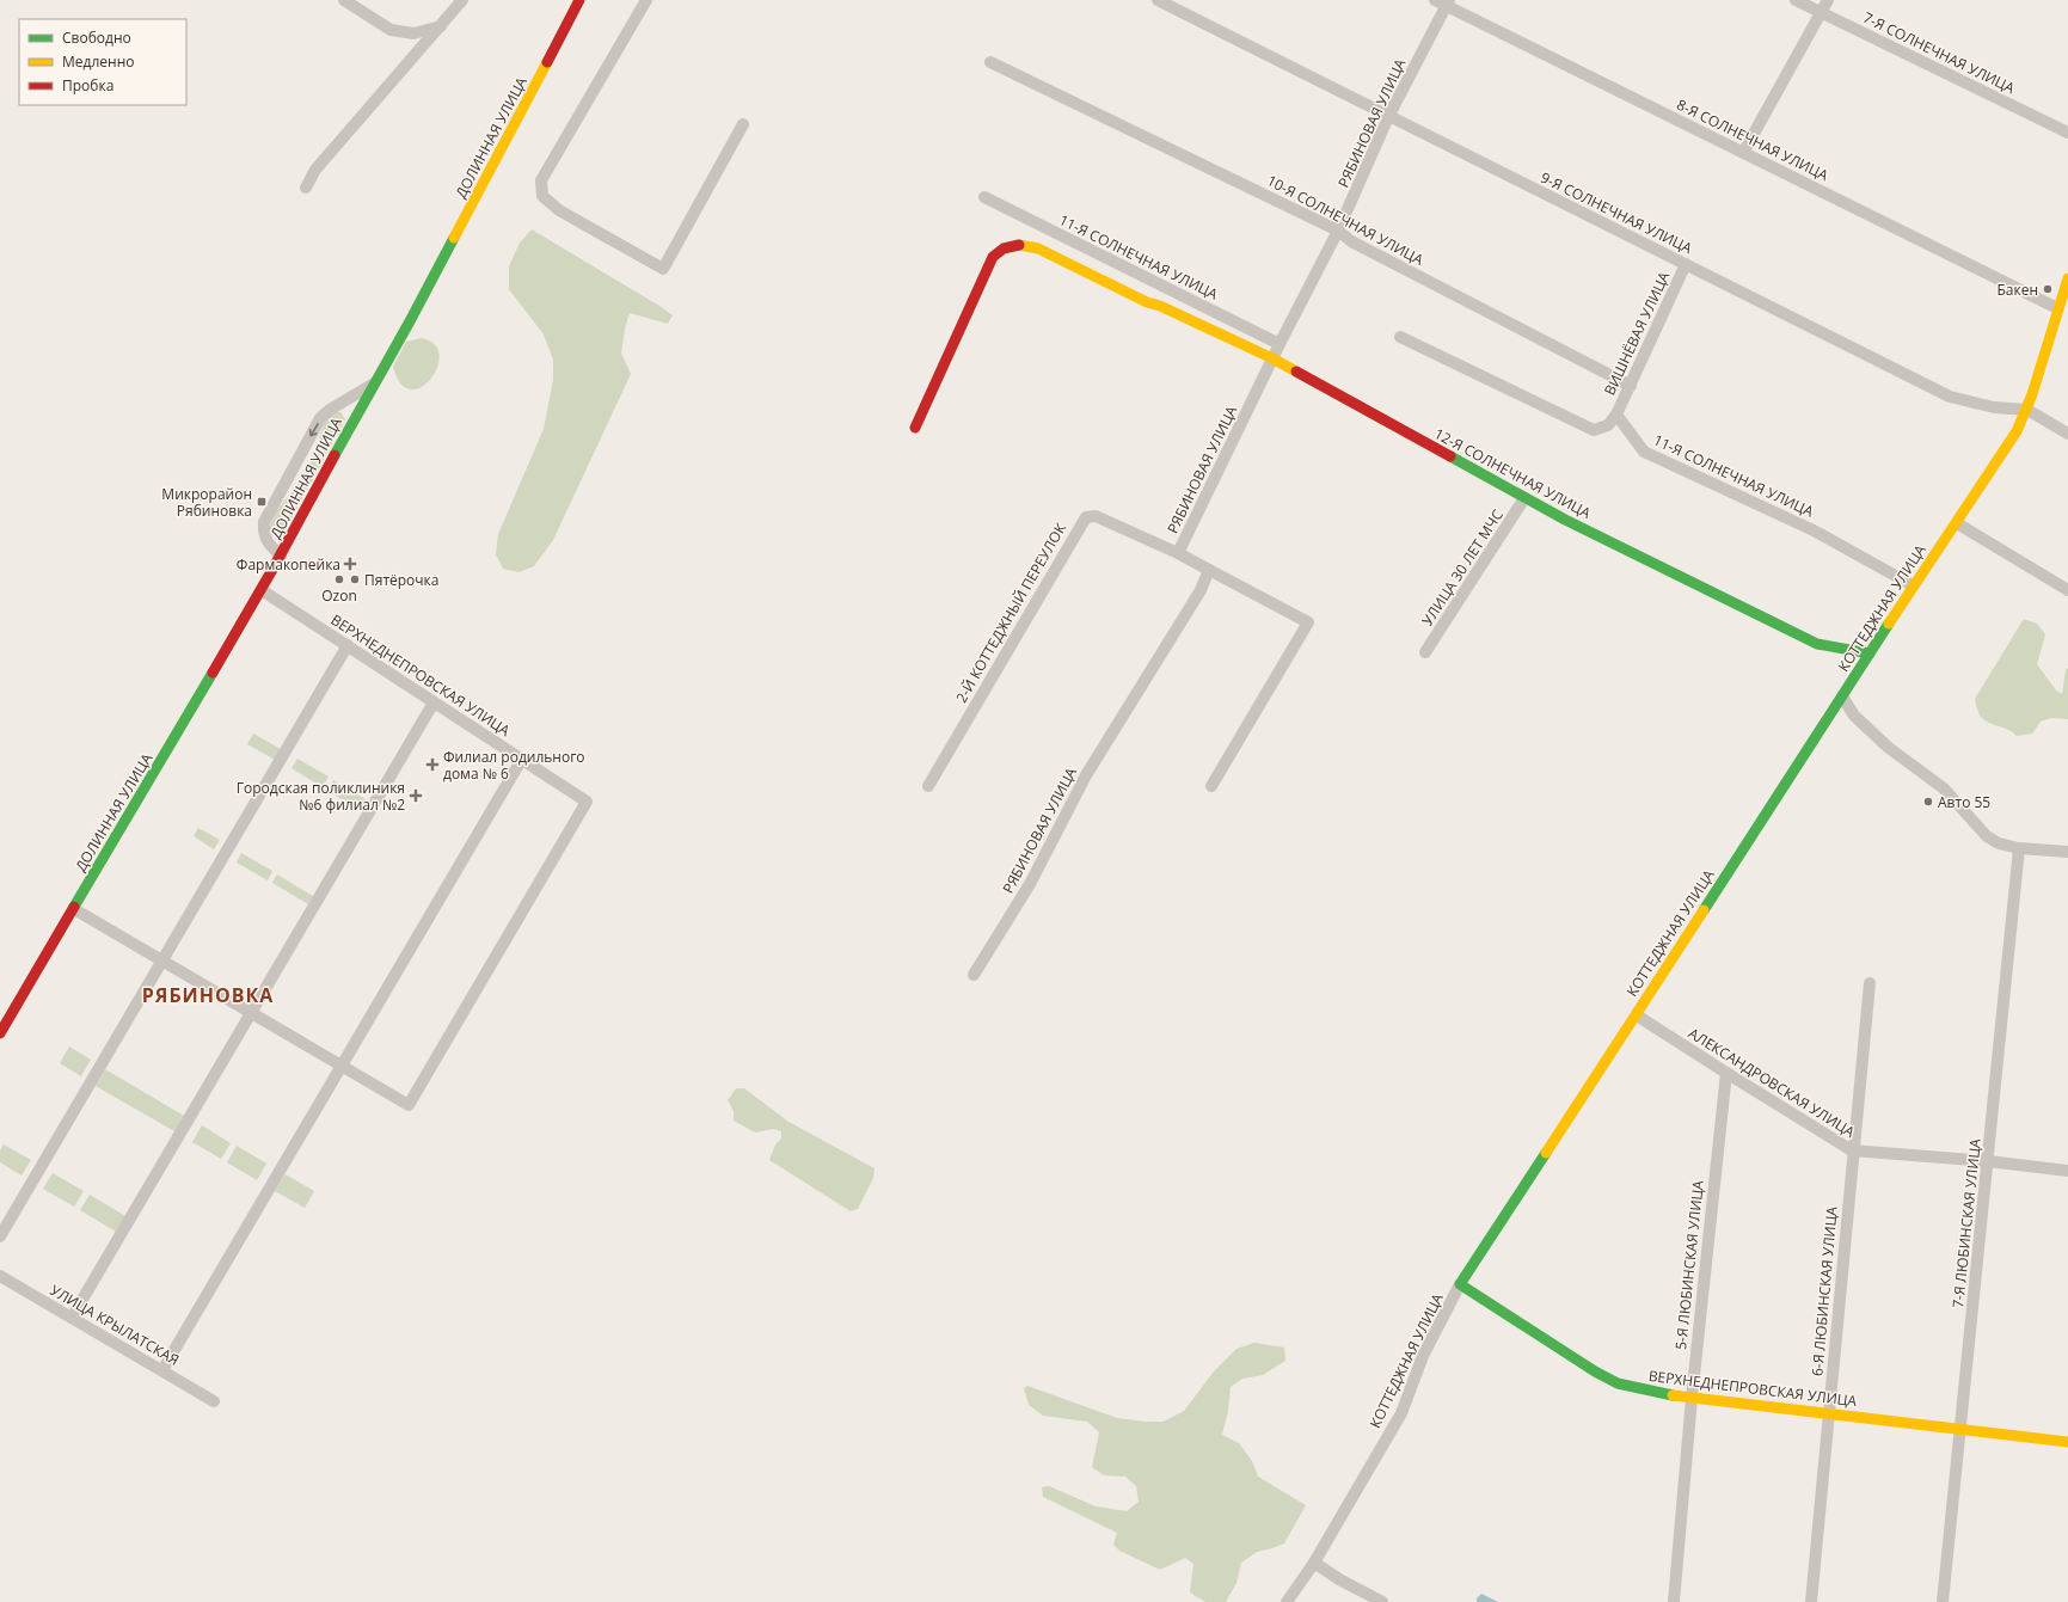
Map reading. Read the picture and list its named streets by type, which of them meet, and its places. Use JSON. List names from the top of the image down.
{
  "streets": {
    "street": [
      "7-Я СОЛНЕЧНАЯ УЛИЦА",
      "РЯБИНОВАЯ УЛИЦА",
      "ДОЛИННАЯ УЛИЦА",
      "8-Я СОЛНЕЧНАЯ УЛИЦА",
      "9-Я СОЛНЕЧНАЯ УЛИЦА",
      "10-Я СОЛНЕЧНАЯ УЛИЦА",
      "11-Я СОЛНЕЧНАЯ УЛИЦА",
      "ВИШНЁВАЯ УЛИЦА",
      "12-Я СОЛНЕЧНАЯ УЛИЦА",
      "УЛИЦА 30 ЛЕТ МЧС",
      "КОТТЕДЖНАЯ УЛИЦА",
      "2-Й КОТТЕДЖНЫЙ ПЕРЕУЛОК",
      "ВЕРХНЕДНЕПРОВСКАЯ УЛИЦА",
      "АЛЕКСАНДРОВСКАЯ УЛИЦА",
      "7-Я ЛЮБИНСКАЯ УЛИЦА",
      "5-Я ЛЮБИНСКАЯ УЛИЦА",
      "6-Я ЛЮБИНСКАЯ УЛИЦА",
      "УЛИЦА КРЫЛАТСКАЯ"
    ]
  },
  "crossings": [
    ["РЯБИНОВАЯ УЛИЦА", "8-Я СОЛНЕЧНАЯ УЛИЦА"],
    ["РЯБИНОВАЯ УЛИЦА", "9-Я СОЛНЕЧНАЯ УЛИЦА"],
    ["РЯБИНОВАЯ УЛИЦА", "10-Я СОЛНЕЧНАЯ УЛИЦА"],
    ["РЯБИНОВАЯ УЛИЦА", "11-Я СОЛНЕЧНАЯ УЛИЦА"],
    ["РЯБИНОВАЯ УЛИЦА", "12-Я СОЛНЕЧНАЯ УЛИЦА"],
    ["РЯБИНОВАЯ УЛИЦА", "2-Й КОТТЕДЖНЫЙ ПЕРЕУЛОК"],
    ["ДОЛИННАЯ УЛИЦА", "ВЕРХНЕДНЕПРОВСКАЯ УЛИЦА"],
    ["8-Я СОЛНЕЧНАЯ УЛИЦА", "КОТТЕДЖНАЯ УЛИЦА"],
    ["9-Я СОЛНЕЧНАЯ УЛИЦА", "ВИШНЁВАЯ УЛИЦА"],
    ["9-Я СОЛНЕЧНАЯ УЛИЦА", "КОТТЕДЖНАЯ УЛИЦА"],
    ["10-Я СОЛНЕЧНАЯ УЛИЦА", "ВИШНЁВАЯ УЛИЦА"],
    ["11-Я СОЛНЕЧНАЯ УЛИЦА", "ВИШНЁВАЯ УЛИЦА"],
    ["11-Я СОЛНЕЧНАЯ УЛИЦА", "КОТТЕДЖНАЯ УЛИЦА"],
    ["12-Я СОЛНЕЧНАЯ УЛИЦА", "УЛИЦА 30 ЛЕТ МЧС"],
    ["12-Я СОЛНЕЧНАЯ УЛИЦА", "КОТТЕДЖНАЯ УЛИЦА"],
    ["КОТТЕДЖНАЯ УЛИЦА", "ВЕРХНЕДНЕПРОВСКАЯ УЛИЦА"],
    ["КОТТЕДЖНАЯ УЛИЦА", "АЛЕКСАНДРОВСКАЯ УЛИЦА"],
    ["ВЕРХНЕДНЕПРОВСКАЯ УЛИЦА", "7-Я ЛЮБИНСКАЯ УЛИЦА"],
    ["ВЕРХНЕДНЕПРОВСКАЯ УЛИЦА", "5-Я ЛЮБИНСКАЯ УЛИЦА"],
    ["ВЕРХНЕДНЕПРОВСКАЯ УЛИЦА", "6-Я ЛЮБИНСКАЯ УЛИЦА"],
    ["АЛЕКСАНДРОВСКАЯ УЛИЦА", "7-Я ЛЮБИНСКАЯ УЛИЦА"],
    ["АЛЕКСАНДРОВСКАЯ УЛИЦА", "5-Я ЛЮБИНСКАЯ УЛИЦА"],
    ["АЛЕКСАНДРОВСКАЯ УЛИЦА", "6-Я ЛЮБИНСКАЯ УЛИЦА"]
  ],
  "districts": ["РЯБИНОВКА"],
  "places": {
    "other": [
      "Бакен",
      "Ozon",
      "Пятёрочка",
      "Авто 55"
    ],
    "transit": ["Микрорайон Рябиновка"],
    "health": ["Фармакопейка", "Филиал родильного дома № 6", "Городская поликлиникя №6 филиал №2"]
  },
  "legend": ["Свободно", "Медленно", "Пробка"]
}
